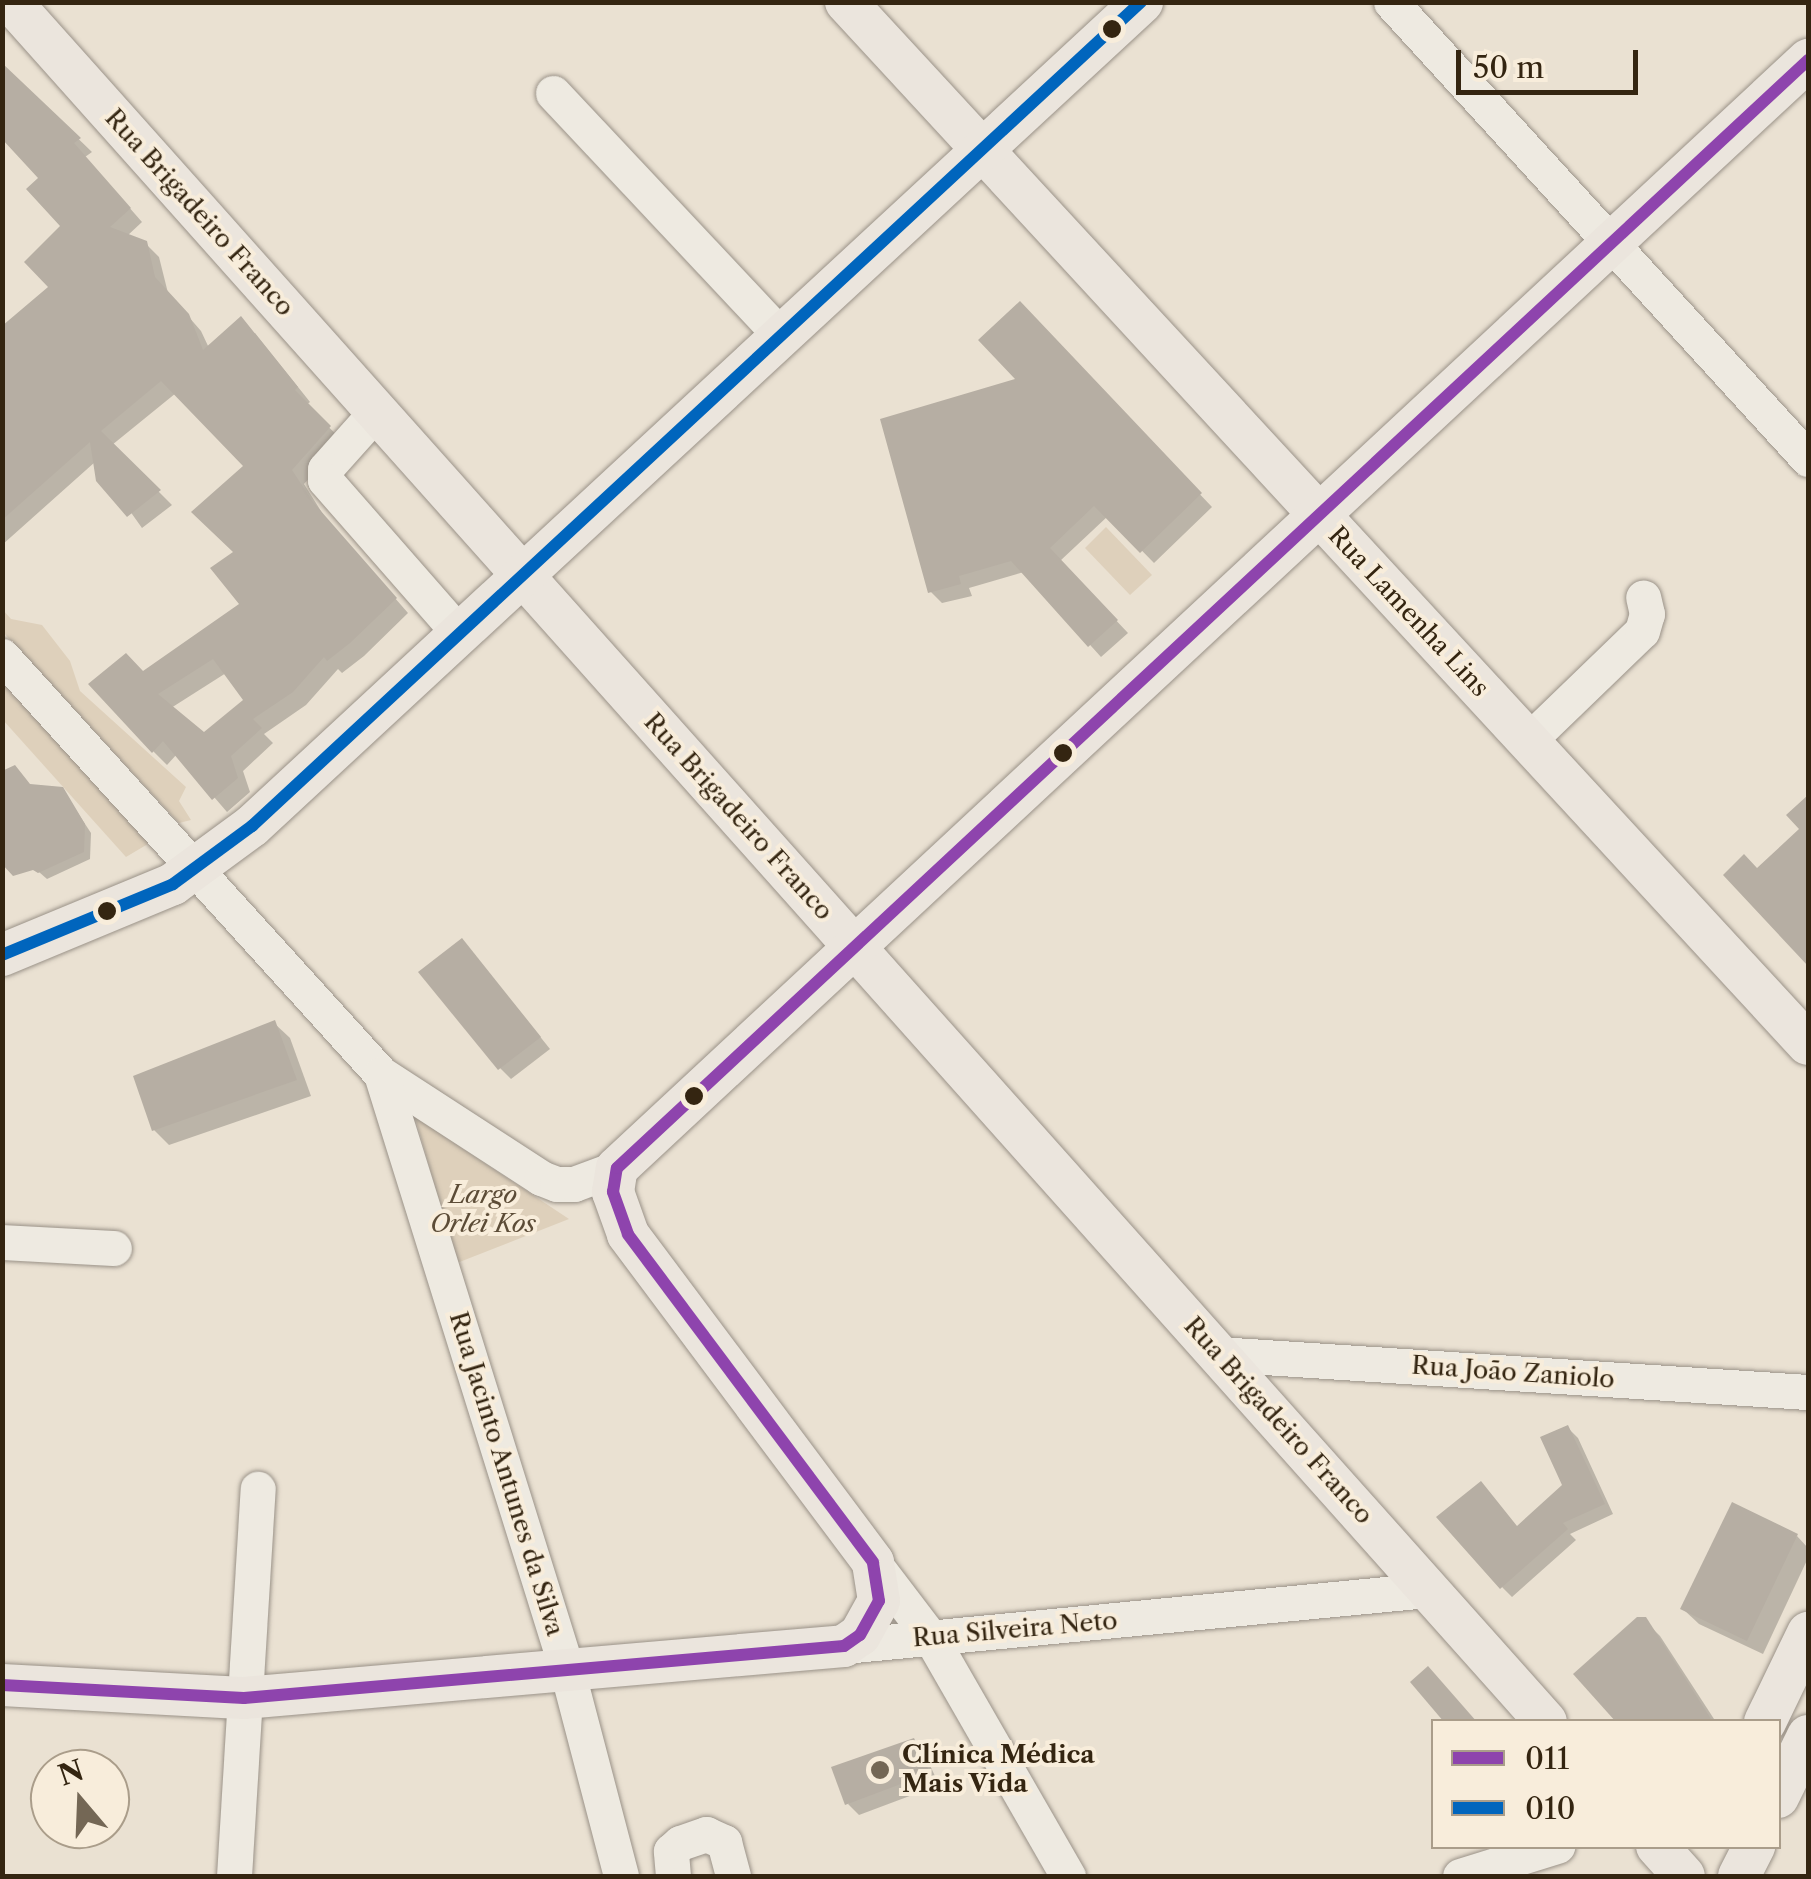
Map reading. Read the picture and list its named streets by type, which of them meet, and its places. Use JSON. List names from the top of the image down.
{
  "streets": {
    "main road": ["Rua Brigadeiro Franco", "Rua Lamenha Lins", "Rua Silveira Neto"],
    "street": ["Rua João Zaniolo", "Rua Jacinto Antunes da Silva"]
  },
  "crossings": [
    ["Rua Brigadeiro Franco", "Rua João Zaniolo"],
    ["Rua Brigadeiro Franco", "Rua Silveira Neto"],
    ["Rua Jacinto Antunes da Silva", "Rua Silveira Neto"]
  ],
  "parks": ["Largo Orlei Kos"],
  "places": ["Clínica Médica Mais Vida"],
  "lines": ["transit line 010", "transit line 011"],
  "legend": ["011", "010"],
  "scale_bar": "50 m",
  "north": "top"
}
